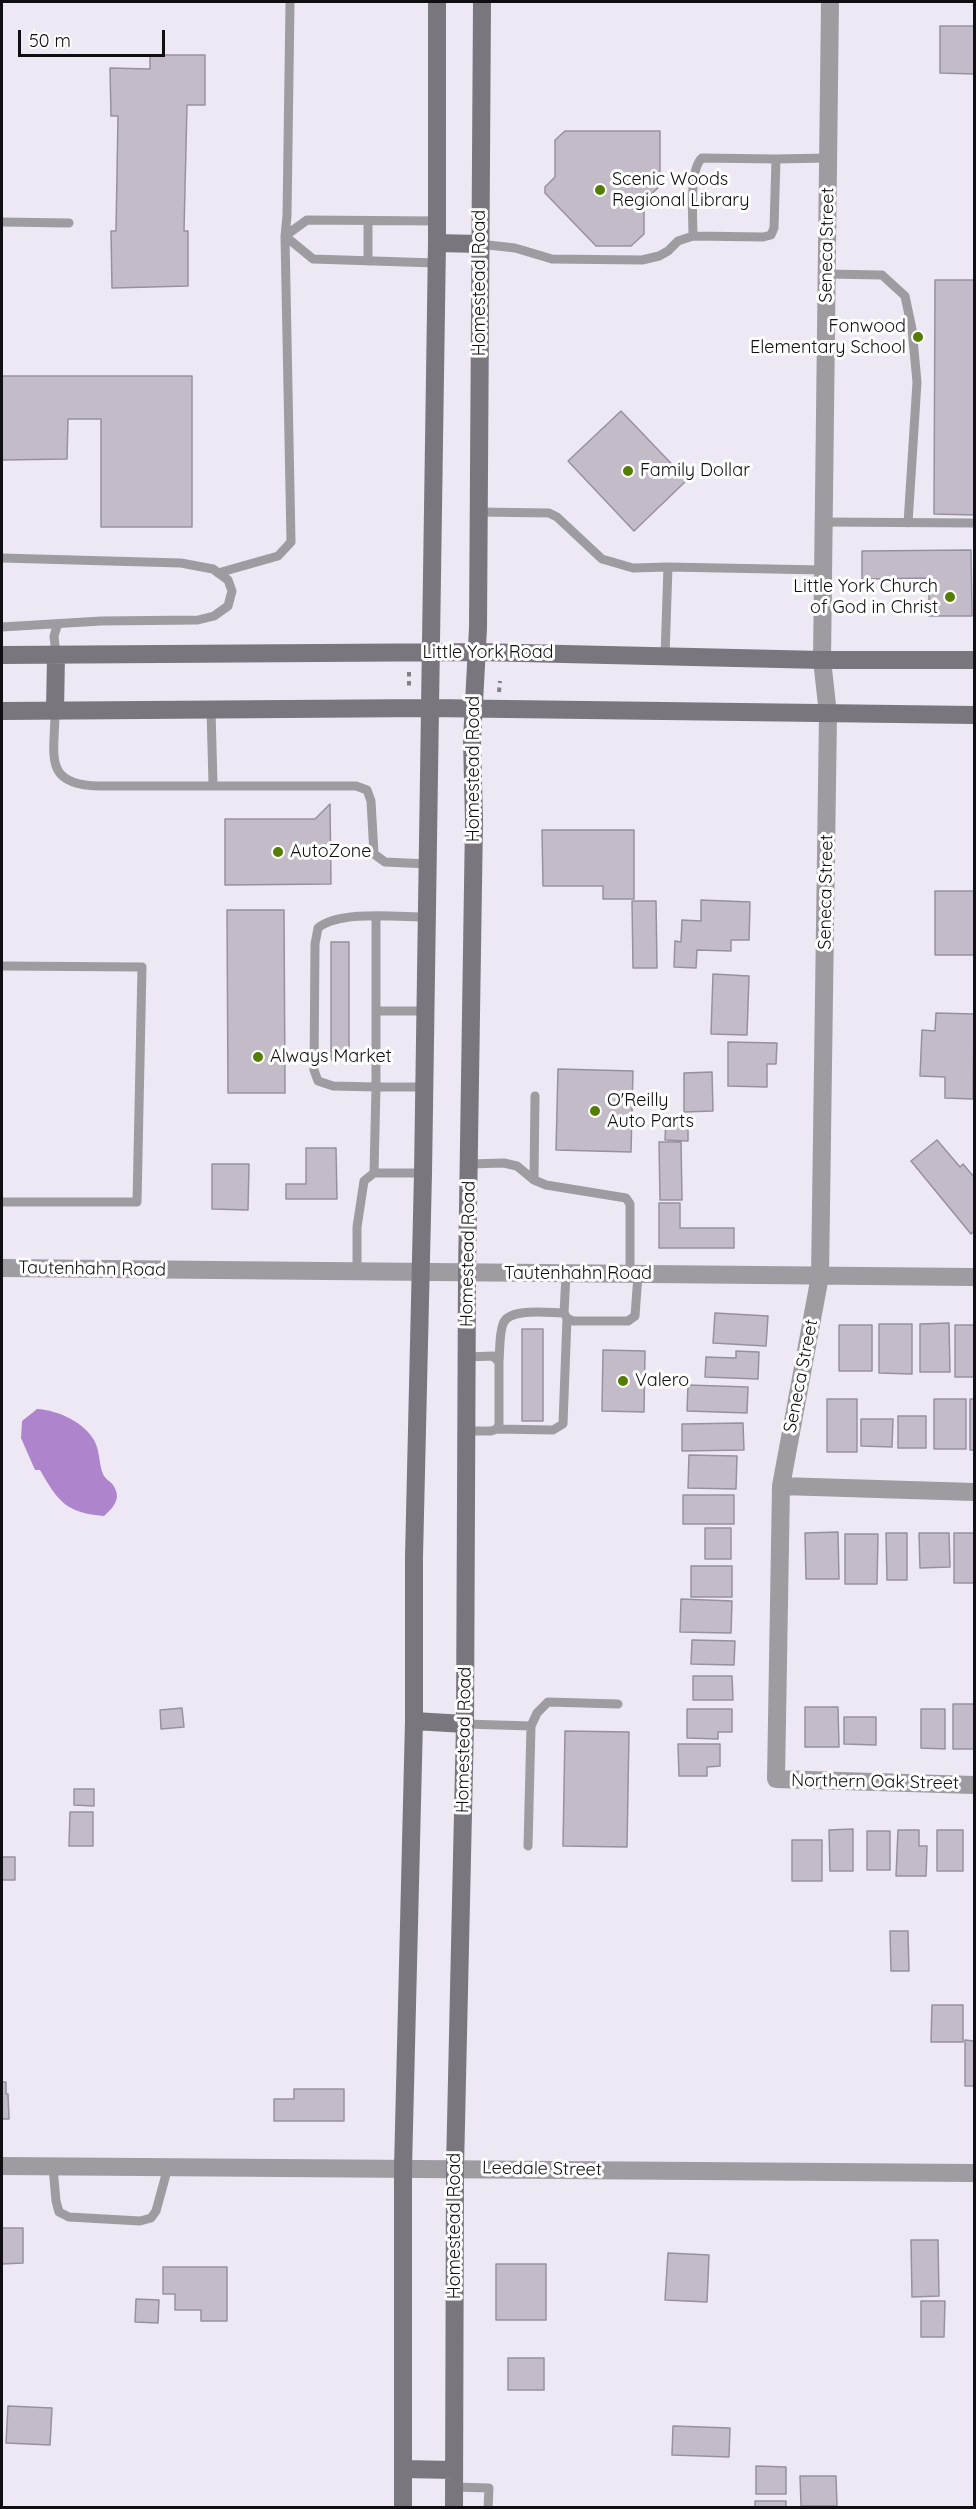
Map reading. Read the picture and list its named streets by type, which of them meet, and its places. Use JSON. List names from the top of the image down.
{
  "streets": {
    "main road": ["Homestead Road", "Little York Road"],
    "street": [
      "Seneca Street",
      "Tautenhahn Road",
      "Northern Oak Street",
      "Leedale Street"
    ]
  },
  "crossings": [
    ["Seneca Street", "Little York Road"],
    ["Seneca Street", "Tautenhahn Road"],
    ["Seneca Street", "Northern Oak Street"],
    ["Homestead Road", "Little York Road"],
    ["Homestead Road", "Tautenhahn Road"],
    ["Homestead Road", "Leedale Street"]
  ],
  "places": [
    "Scenic Woods Regional Library",
    "Fonwood Elementary School",
    "Family Dollar",
    "Little York Church of God in Christ",
    "AutoZone",
    "Always Market",
    "O'Reilly Auto Parts",
    "Valero"
  ],
  "scale_bar": "50 m"
}
